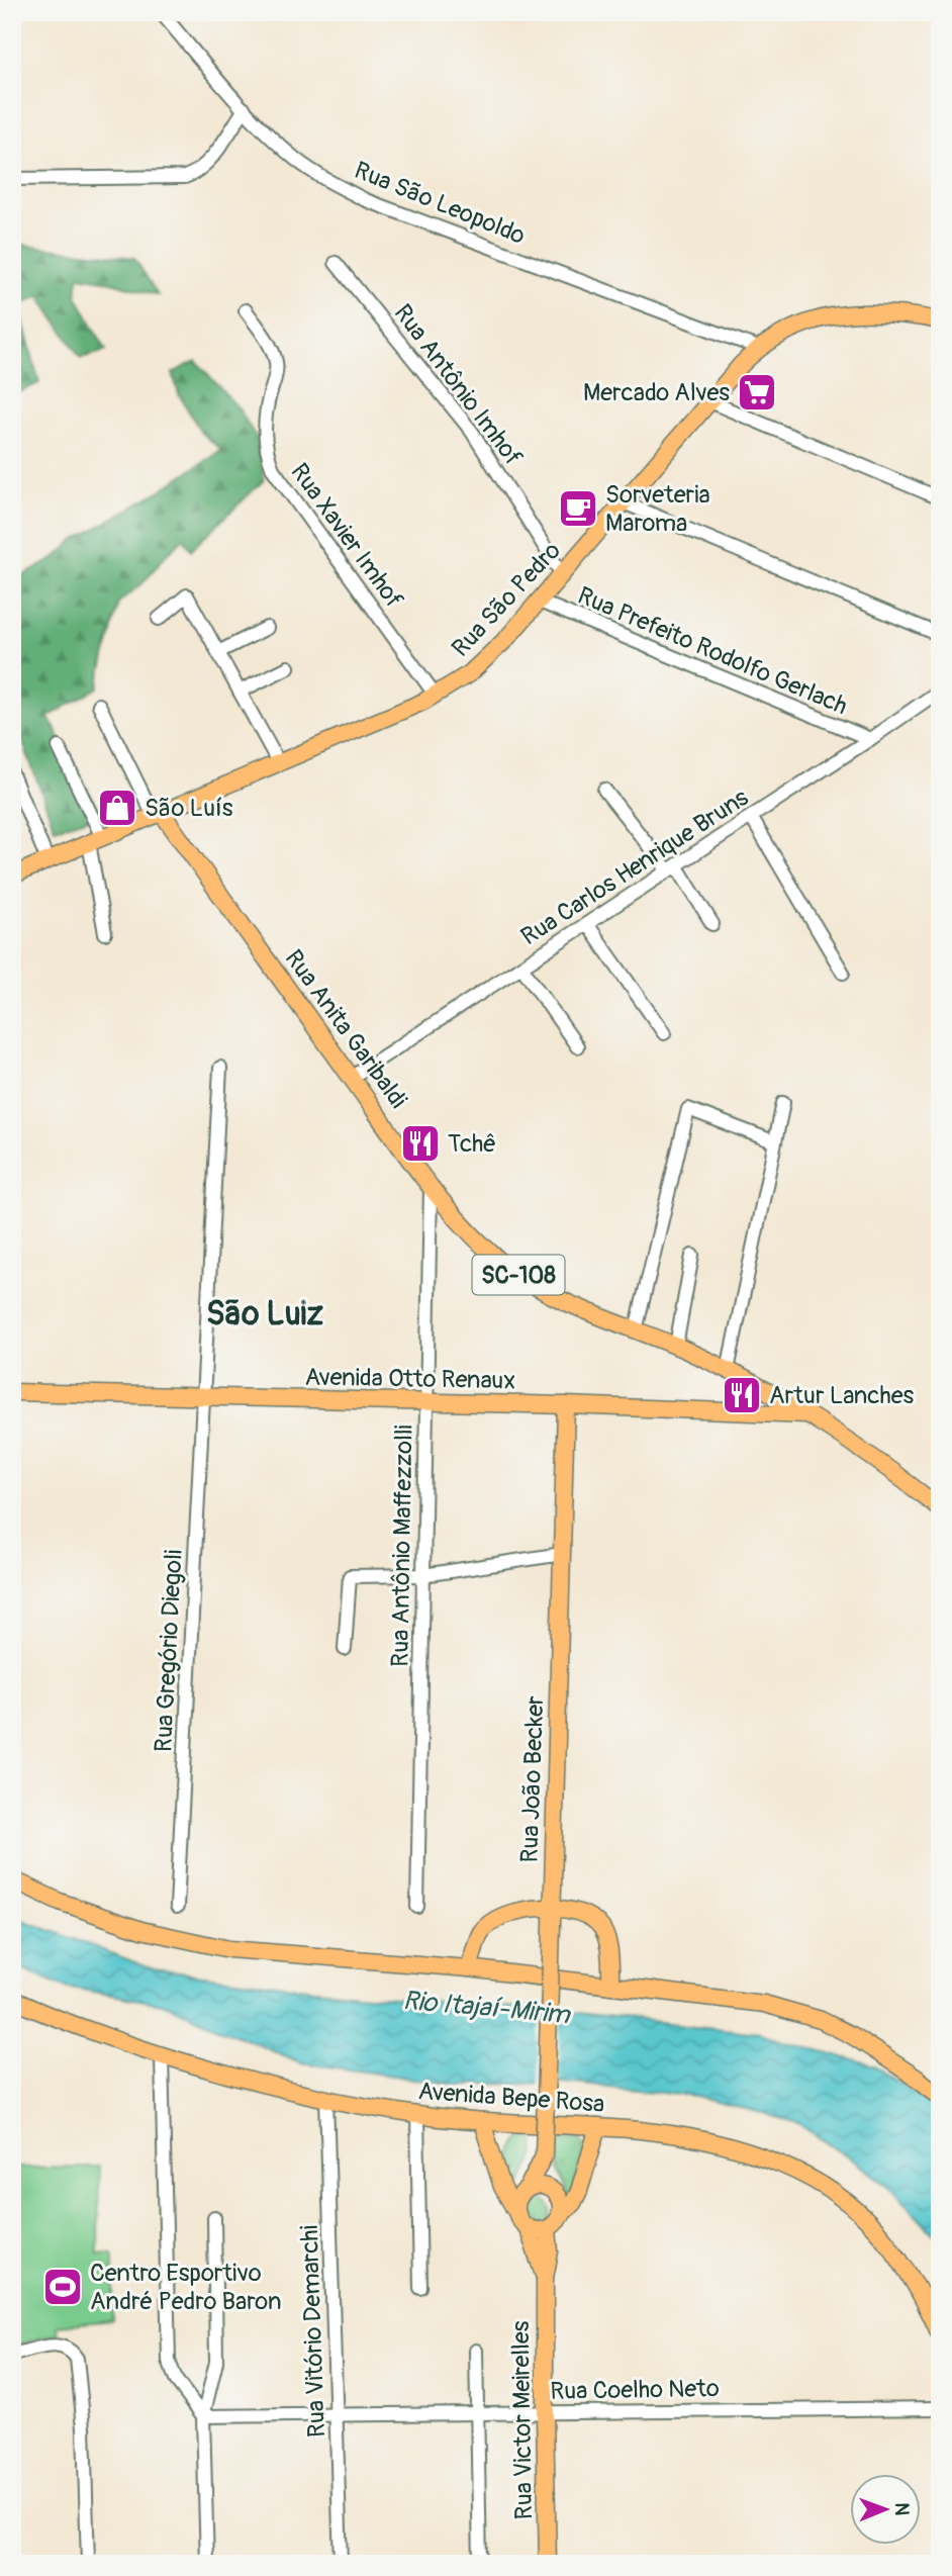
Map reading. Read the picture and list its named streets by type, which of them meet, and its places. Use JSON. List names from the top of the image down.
{
  "streets": {
    "main road": [
      "Rua São Pedro",
      "Rua Anita Garibaldi",
      "SC-108",
      "Avenida Otto Renaux",
      "Rua João Becker",
      "Avenida Bepe Rosa",
      "Rua Victor Meirelles"
    ],
    "street": [
      "Rua São Leopoldo",
      "Rua Antônio Imhof",
      "Rua Xavier Imhof",
      "Rua Prefeito Rodolfo Gerlach",
      "Rua Carlos Henrique Bruns",
      "Rua Antônio Maffezzolli",
      "Rua Gregório Diegoli",
      "Rua Vitório Demarchi",
      "Rua Coelho Neto"
    ]
  },
  "crossings": [
    ["Rua São Leopoldo", "Rua São Pedro"],
    ["Rua Antônio Imhof", "Rua São Pedro"],
    ["Rua Xavier Imhof", "Rua São Pedro"],
    ["Rua São Pedro", "Rua Prefeito Rodolfo Gerlach"],
    ["Rua São Pedro", "Rua Anita Garibaldi"],
    ["Rua Prefeito Rodolfo Gerlach", "Rua Carlos Henrique Bruns"],
    ["Rua Carlos Henrique Bruns", "Rua Anita Garibaldi"],
    ["Rua Anita Garibaldi", "SC-108"],
    ["Rua Anita Garibaldi", "Avenida Otto Renaux"],
    ["Rua Anita Garibaldi", "Rua Antônio Maffezzolli"],
    ["SC-108", "Avenida Otto Renaux"],
    ["Avenida Otto Renaux", "Rua Antônio Maffezzolli"],
    ["Avenida Otto Renaux", "Rua Gregório Diegoli"],
    ["Avenida Otto Renaux", "Rua João Becker"],
    ["Rua João Becker", "Rua Victor Meirelles"],
    ["Avenida Bepe Rosa", "Rua Vitório Demarchi"],
    ["Rua Vitório Demarchi", "Rua Coelho Neto"],
    ["Rua Coelho Neto", "Rua Victor Meirelles"]
  ],
  "districts": ["São Luiz"],
  "water": ["Rio Itajaí-Mirim"],
  "places": {
    "supermarket": ["Mercado Alves"],
    "cafe": ["Sorveteria Maroma"],
    "shop": ["São Luís"],
    "restaurant": ["Tchê", "Artur Lanches"],
    "sports": ["Centro Esportivo André Pedro Baron"]
  },
  "north": "right"
}
